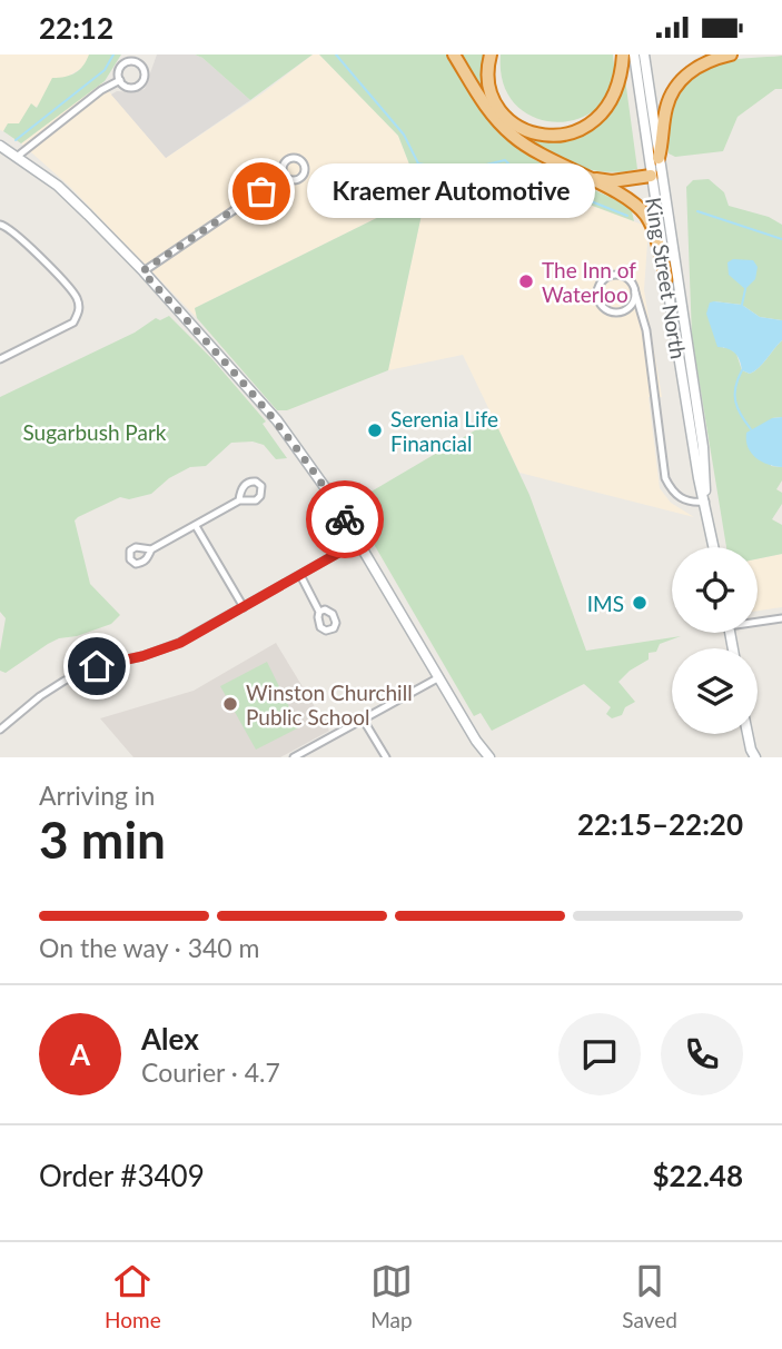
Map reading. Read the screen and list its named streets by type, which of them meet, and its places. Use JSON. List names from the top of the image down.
{
  "streets": {
    "main road": ["King Street North"]
  },
  "parks": ["Sugarbush Park"],
  "places": [
    "Kraemer Automotive",
    "The Inn of Waterloo",
    "Serenia Life Financial",
    "IMS",
    "Winston Churchill Public School"
  ],
  "page": {
    "status": "22:12",
    "bubble": "Kraemer Automotive",
    "heading": ["3 min", "Arriving in", "22:15–22:20"],
    "panel": [
      "Alex",
      "Courier · 4.7",
      "Order #3409",
      "$22.48"
    ],
    "bar": "On the way · 340 m",
    "round": "A",
    "tabs": ["Home", "Map", "Saved"]
  }
}
